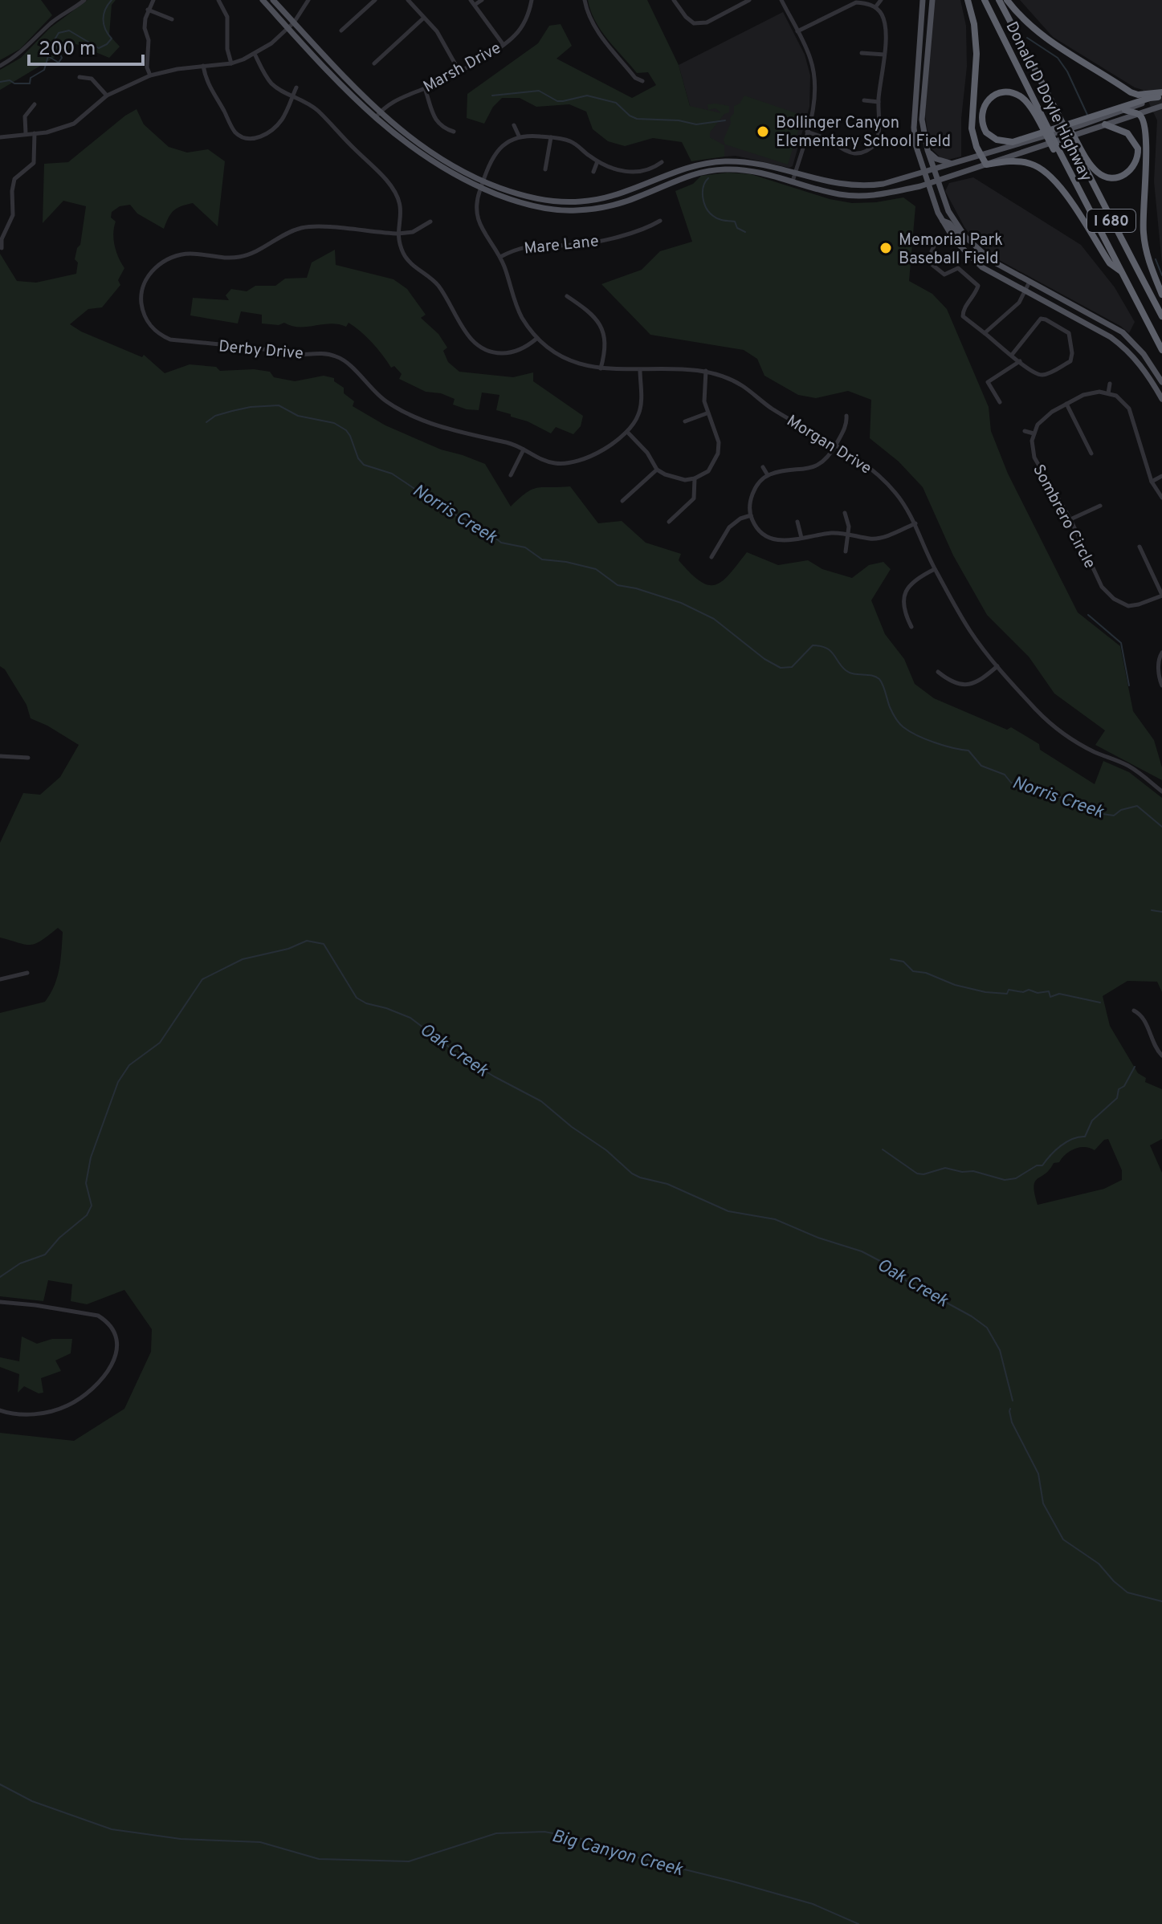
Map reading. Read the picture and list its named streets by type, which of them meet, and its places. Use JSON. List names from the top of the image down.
{
  "streets": {
    "highway": ["Donald D Doyle Highway", "I 680"],
    "street": [
      "Marsh Drive",
      "Mare Lane",
      "Derby Drive",
      "Morgan Drive",
      "Sombrero Circle"
    ]
  },
  "crossings": [
    ["Mare Lane", "Morgan Drive"]
  ],
  "water": ["Norris Creek", "Oak Creek", "Big Canyon Creek"],
  "places": ["Bollinger Canyon Elementary School Field", "Memorial Park Baseball Field"],
  "scale_bar": "200 m"
}
